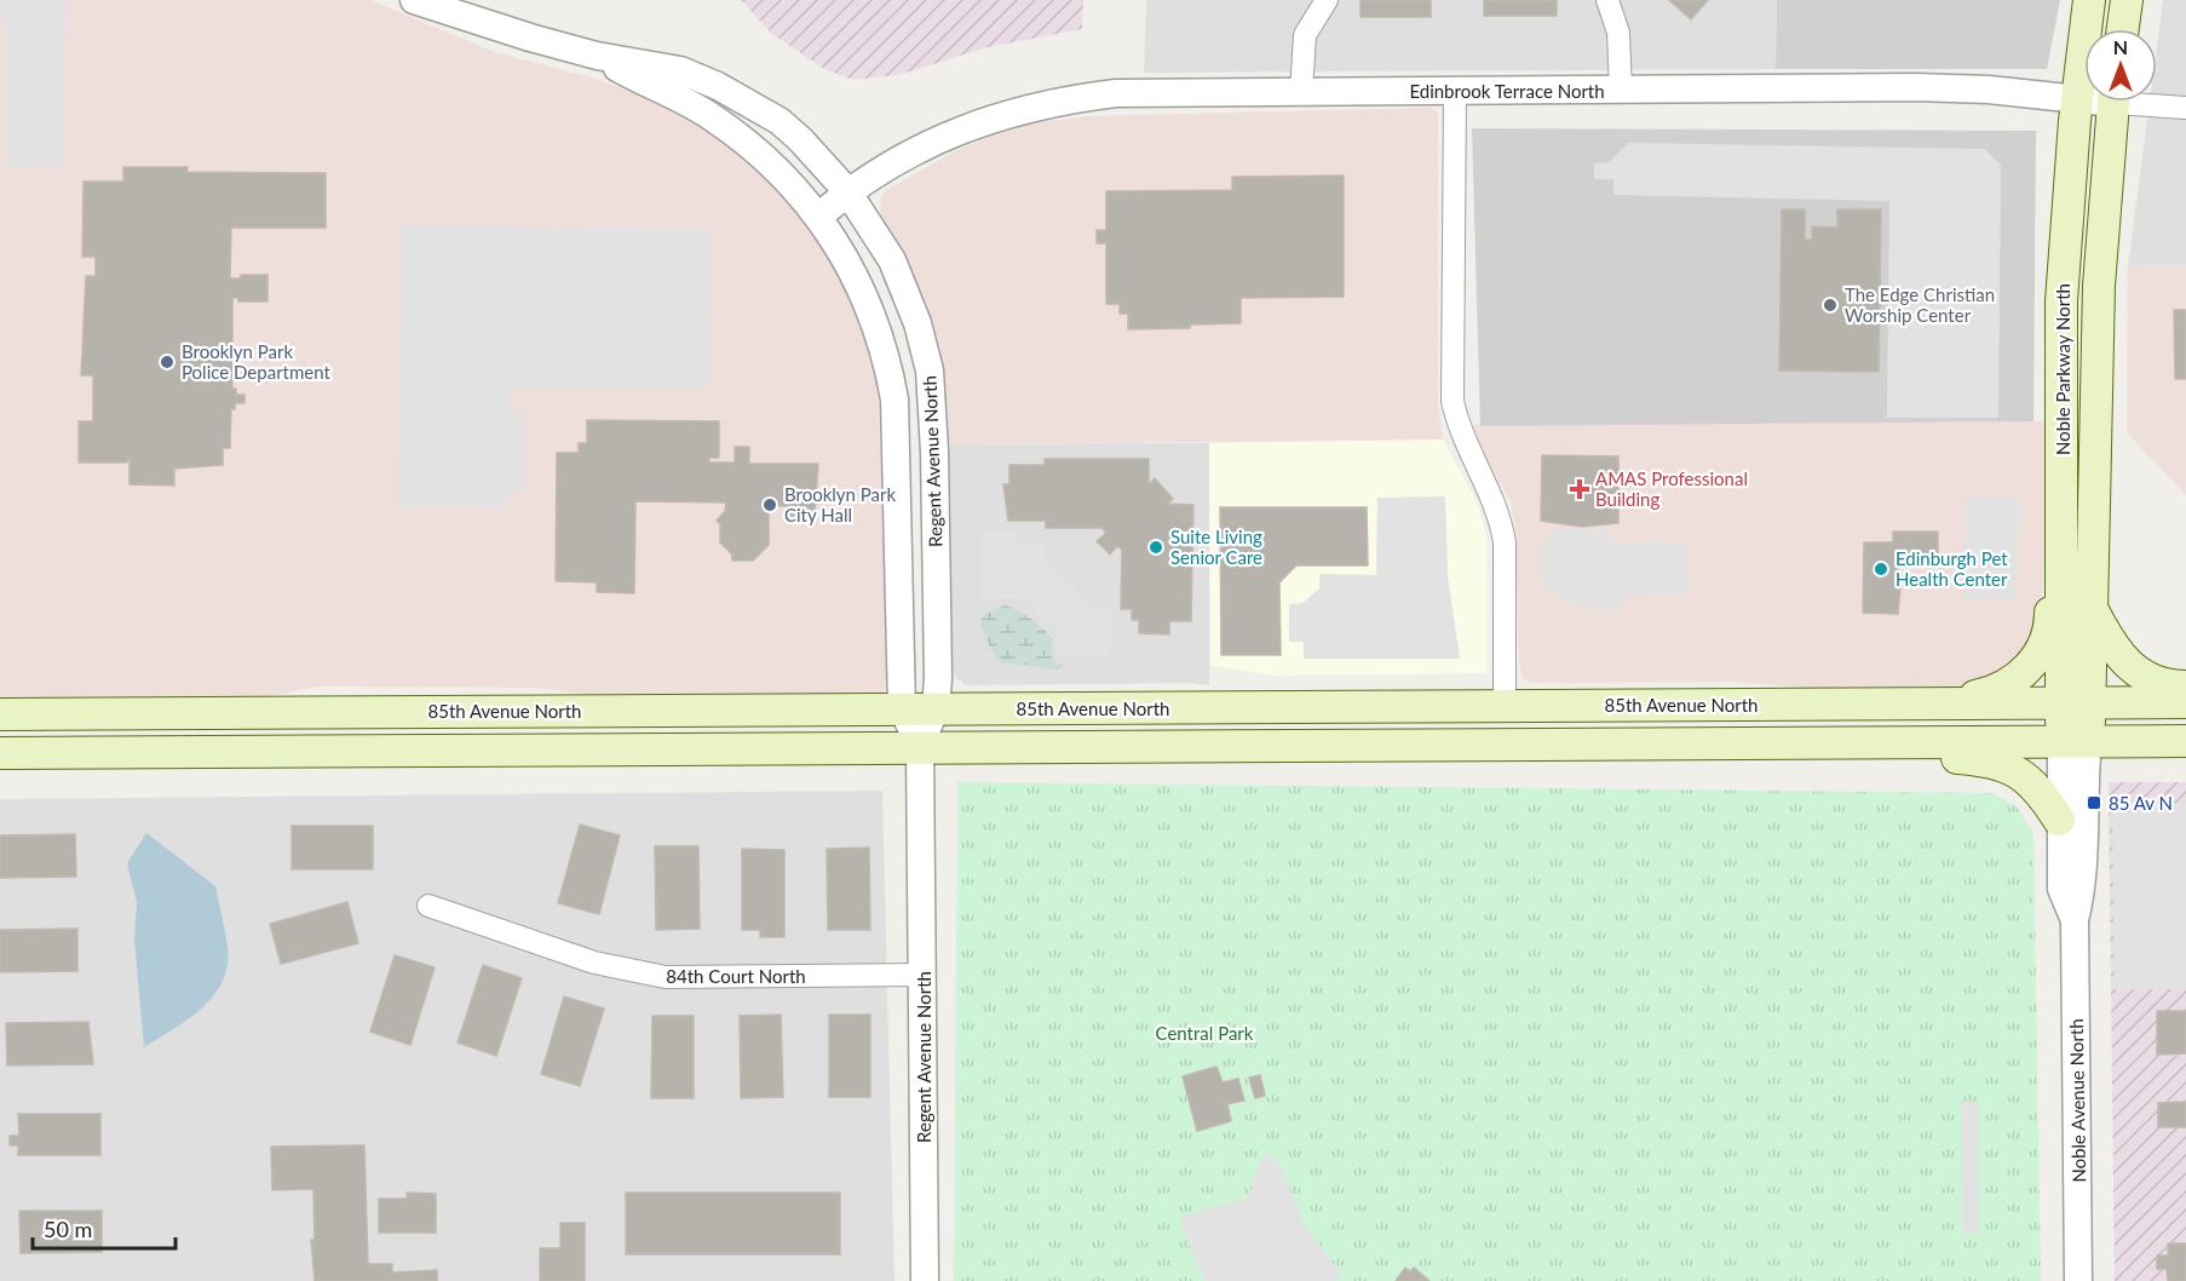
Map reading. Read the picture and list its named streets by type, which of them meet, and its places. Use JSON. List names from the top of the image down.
{
  "streets": {
    "main road": ["Noble Parkway North", "85th Avenue North"],
    "street": [
      "Edinbrook Terrace North",
      "Regent Avenue North",
      "84th Court North",
      "Noble Avenue North"
    ]
  },
  "crossings": [
    ["Edinbrook Terrace North", "Noble Parkway North"],
    ["Edinbrook Terrace North", "Regent Avenue North"],
    ["Noble Parkway North", "85th Avenue North"],
    ["Noble Parkway North", "Noble Avenue North"],
    ["Regent Avenue North", "85th Avenue North"],
    ["Regent Avenue North", "84th Court North"],
    ["85th Avenue North", "Noble Avenue North"]
  ],
  "parks": ["Central Park"],
  "places": {
    "other": [
      "The Edge Christian Worship Center",
      "Brooklyn Park Police Department",
      "Brooklyn Park City Hall",
      "Suite Living Senior Care",
      "Edinburgh Pet Health Center"
    ],
    "health": ["AMAS Professional Building"],
    "transit": ["85 Av N"]
  },
  "scale_bar": "50 m",
  "north": "top"
}
